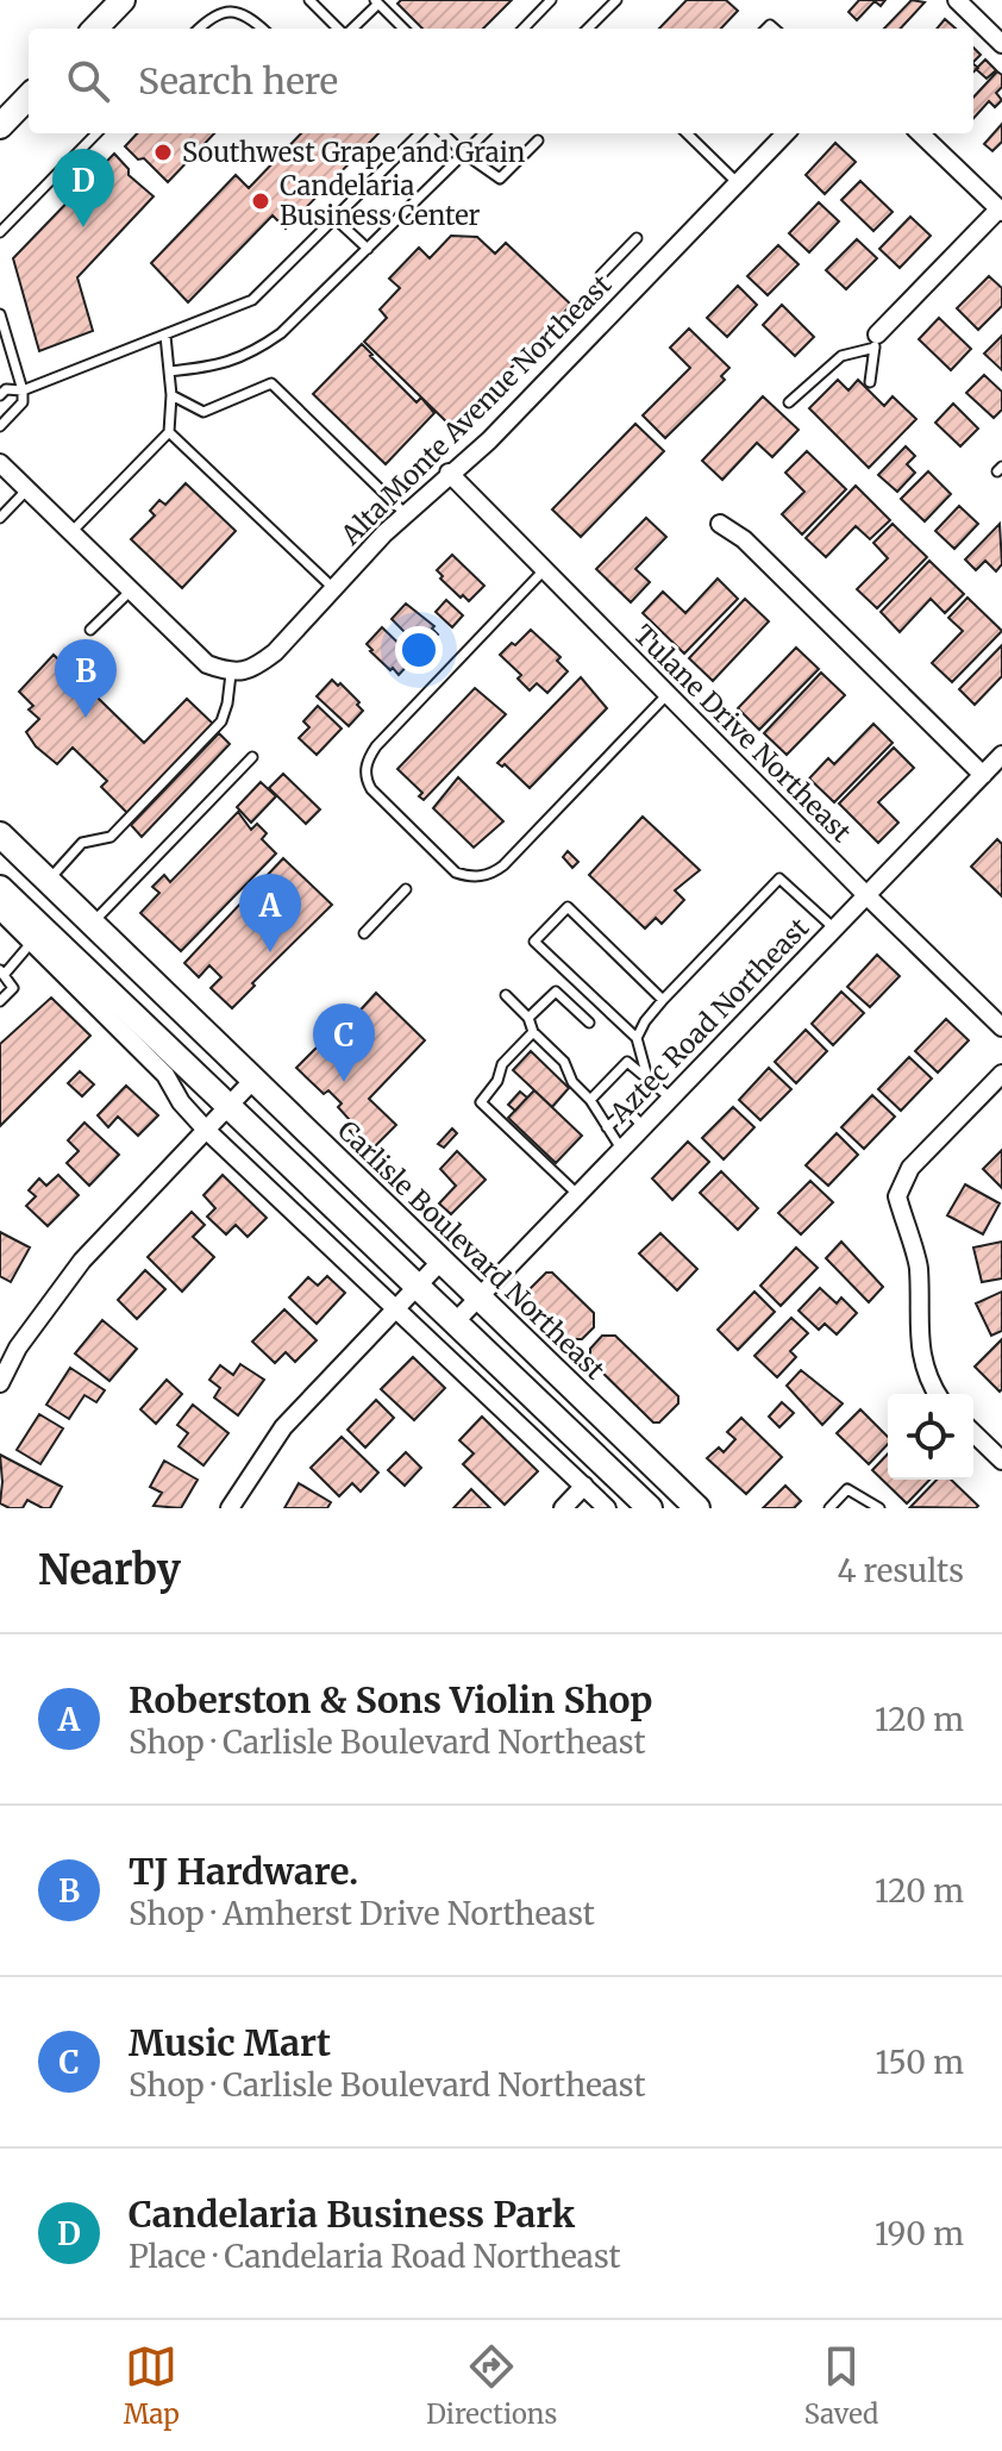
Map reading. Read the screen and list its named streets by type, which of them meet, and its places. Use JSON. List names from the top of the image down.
{
  "streets": {
    "main road": ["Carlisle Boulevard Northeast"],
    "street": ["Alta Monte Avenue Northeast", "Tulane Drive Northeast", "Aztec Road Northeast"]
  },
  "crossings": [
    ["Alta Monte Avenue Northeast", "Tulane Drive Northeast"],
    ["Tulane Drive Northeast", "Aztec Road Northeast"],
    ["Aztec Road Northeast", "Carlisle Boulevard Northeast"]
  ],
  "places": ["Southwest Grape and Grain", "Candelaria Business Center"],
  "page": {
    "search": "Search here",
    "pins": [
      "D",
      "B",
      "A",
      "C"
    ],
    "heading": ["Nearby", "4 results"],
    "list": [
      {
        "mark": "A",
        "name": "Roberston & Sons Violin Shop",
        "note": "Shop · Carlisle Boulevard Northeast",
        "value": "120 m"
      },
      {
        "mark": "B",
        "name": "TJ Hardware.",
        "note": "Shop · Amherst Drive Northeast",
        "value": "120 m"
      },
      {
        "mark": "C",
        "name": "Music Mart",
        "note": "Shop · Carlisle Boulevard Northeast",
        "value": "150 m"
      },
      {
        "mark": "D",
        "name": "Candelaria Business Park",
        "note": "Place · Candelaria Road Northeast",
        "value": "190 m"
      }
    ],
    "nav": ["Map", "Directions", "Saved"]
  }
}
